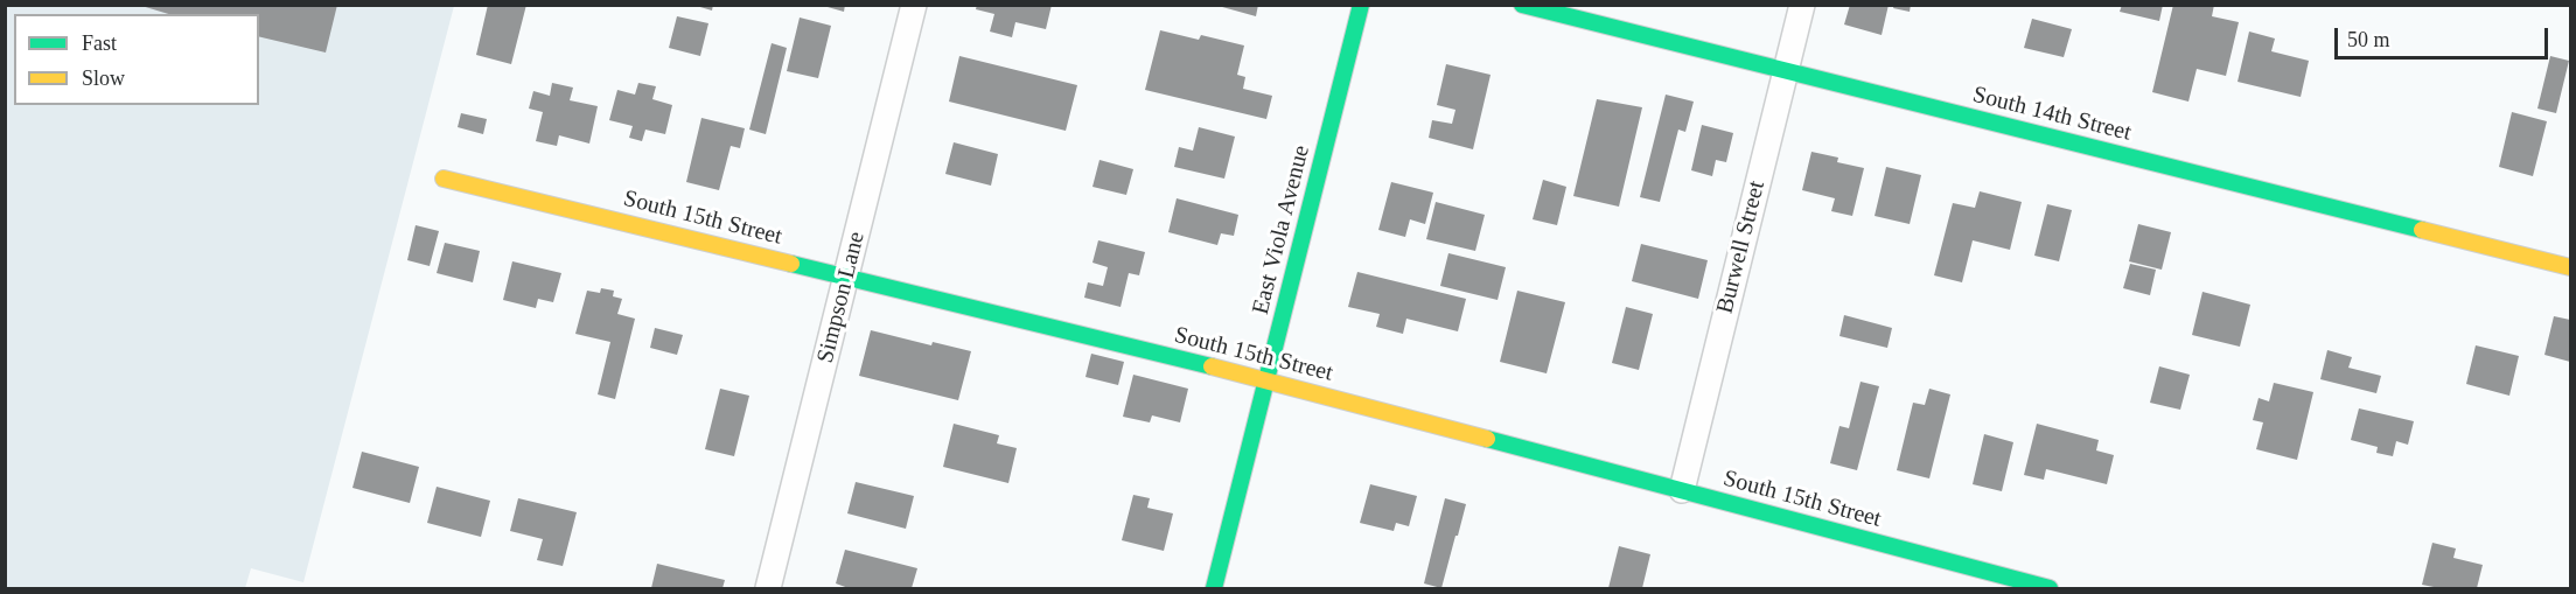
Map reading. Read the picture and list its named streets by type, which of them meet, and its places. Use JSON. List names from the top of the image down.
{
  "streets": {
    "street": [
      "South 14th Street",
      "South 15th Street",
      "East Viola Avenue",
      "Burwell Street",
      "Simpson Lane"
    ]
  },
  "crossings": [
    ["South 14th Street", "Burwell Street"],
    ["South 15th Street", "East Viola Avenue"],
    ["South 15th Street", "Burwell Street"],
    ["South 15th Street", "Simpson Lane"]
  ],
  "legend": ["Fast", "Slow"],
  "scale_bar": "50 m"
}
